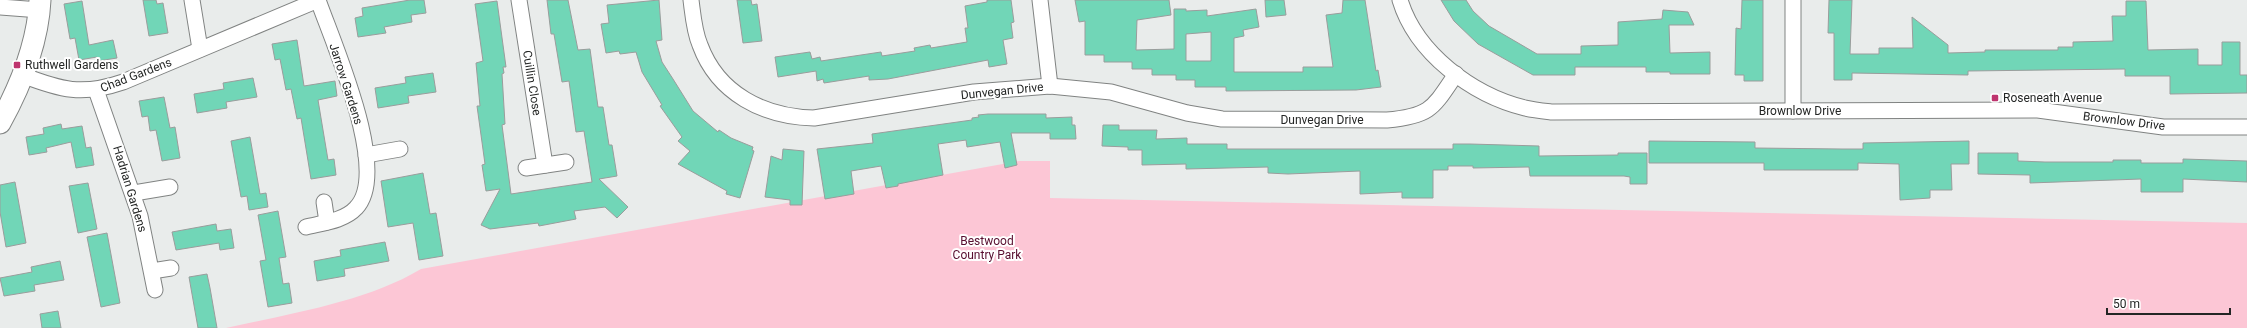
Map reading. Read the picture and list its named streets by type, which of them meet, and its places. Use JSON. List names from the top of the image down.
{
  "streets": {
    "street": [
      "Chad Gardens",
      "Cuillin Close",
      "Jarrow Gardens",
      "Dunvegan Drive",
      "Brownlow Drive",
      "Hadrian Gardens"
    ]
  },
  "crossings": [
    ["Chad Gardens", "Jarrow Gardens"],
    ["Chad Gardens", "Hadrian Gardens"],
    ["Dunvegan Drive", "Brownlow Drive"]
  ],
  "parks": ["Bestwood Country Park"],
  "places": {
    "transit": ["Ruthwell Gardens", "Roseneath Avenue"]
  },
  "scale_bar": "50 m"
}
